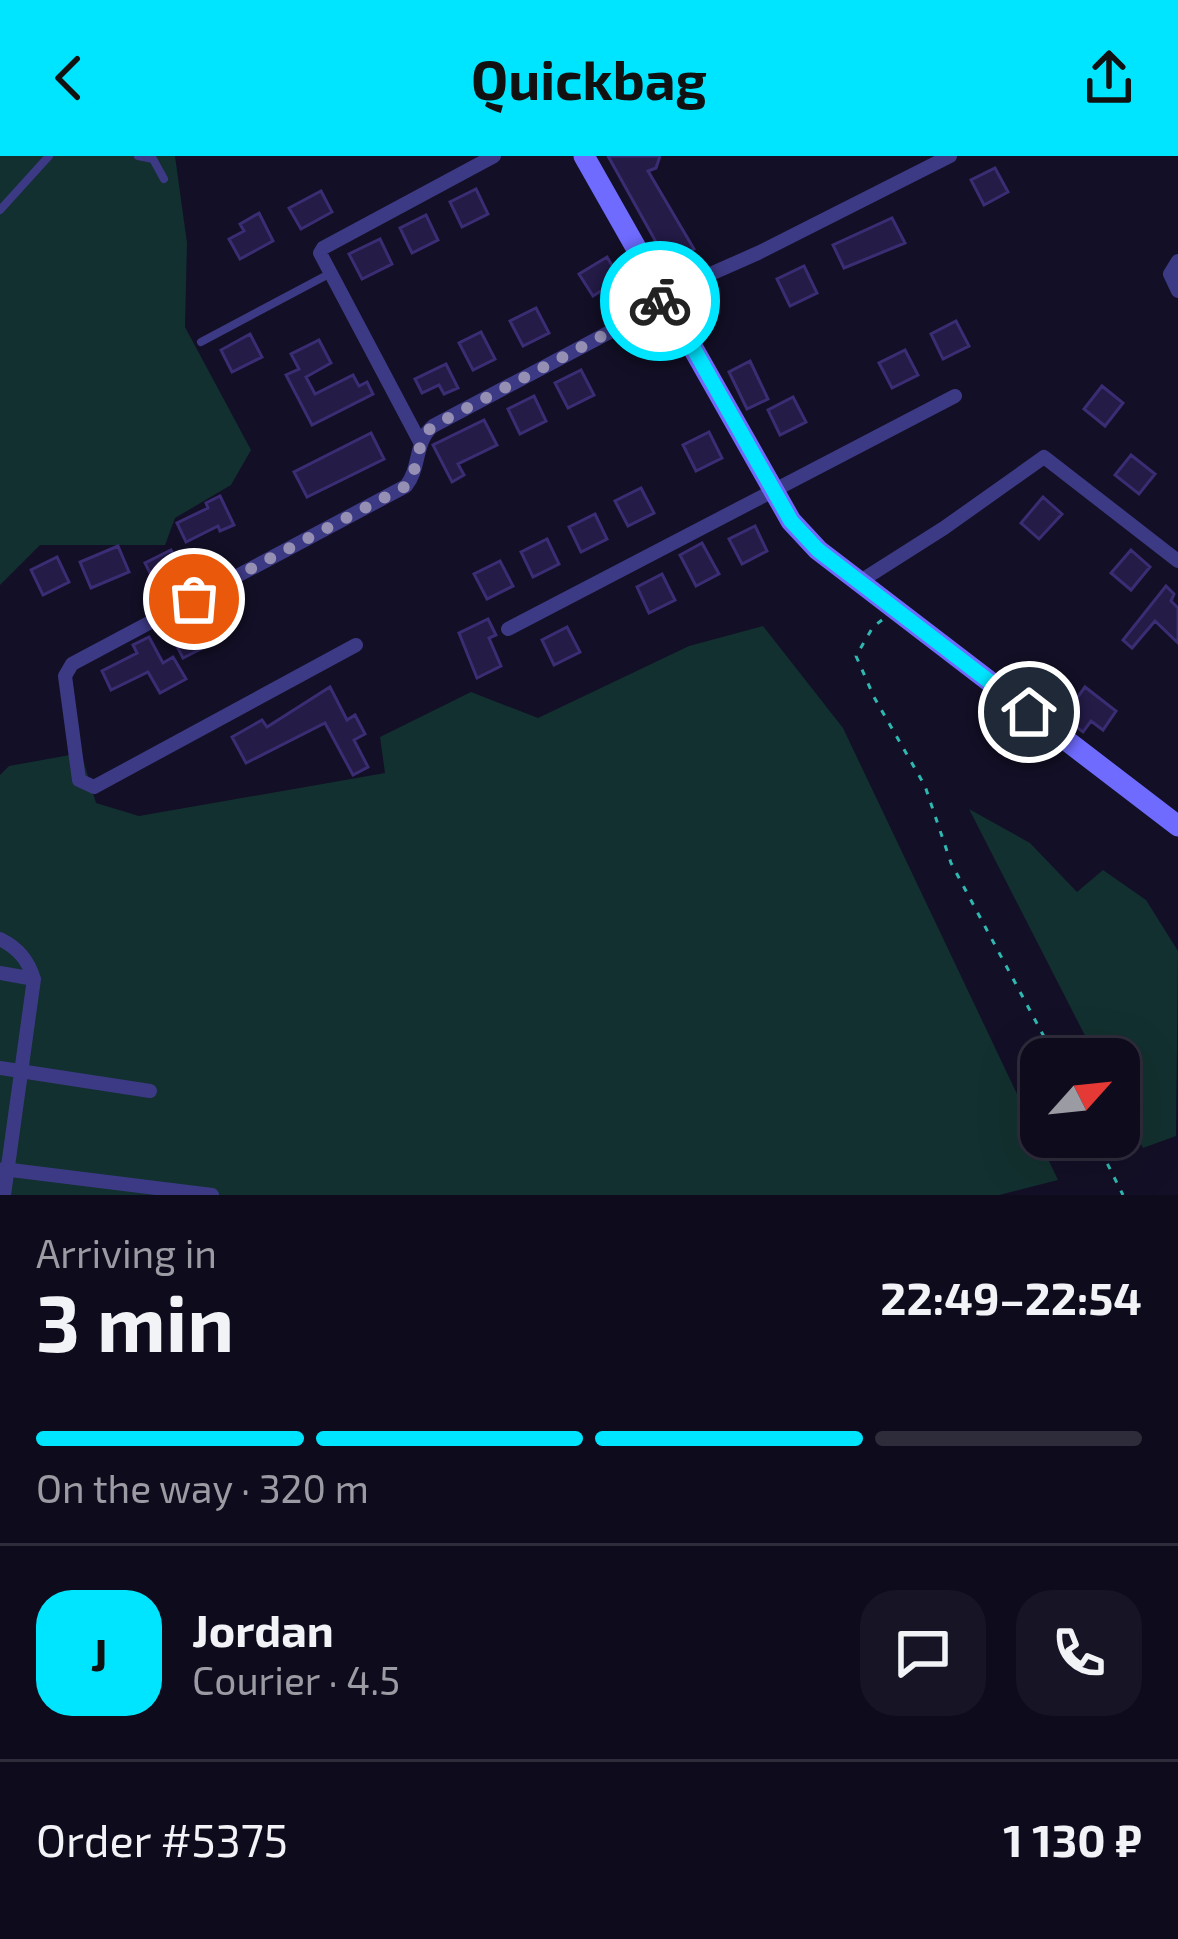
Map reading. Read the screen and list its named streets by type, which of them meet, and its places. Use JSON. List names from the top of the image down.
{
  "north": "top right",
  "page": {
    "header": "Quickbag",
    "heading": ["3 min", "Arriving in", "22:49–22:54"],
    "panel": [
      "Jordan",
      "Courier · 4.5",
      "Order #5375",
      "1 130 ₽"
    ],
    "bar": "On the way · 320 m",
    "round": "J"
  }
}
